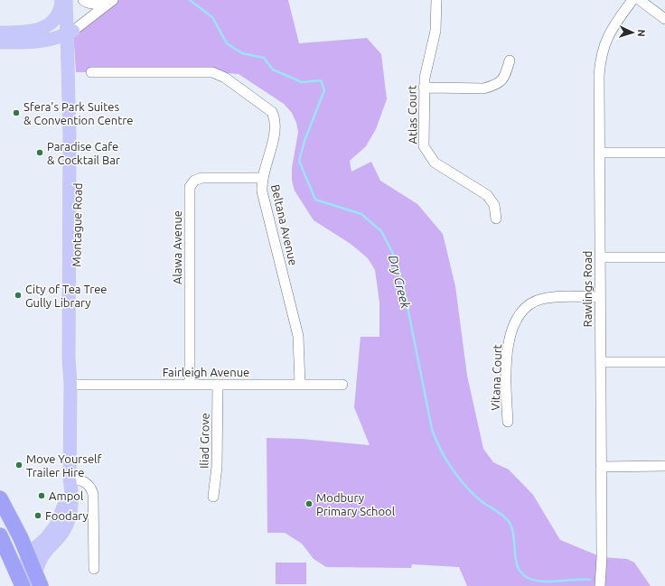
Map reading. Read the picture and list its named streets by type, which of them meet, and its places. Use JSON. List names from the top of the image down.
{
  "streets": {
    "main road": ["Montague Road"],
    "street": [
      "Atlas Court",
      "Beltana Avenue",
      "Alawa Avenue",
      "Rawlings Road",
      "Fairleigh Avenue",
      "Vitana Court",
      "Iliad Grove"
    ]
  },
  "crossings": [
    ["Montague Road", "Fairleigh Avenue"],
    ["Beltana Avenue", "Alawa Avenue"],
    ["Beltana Avenue", "Fairleigh Avenue"],
    ["Alawa Avenue", "Fairleigh Avenue"],
    ["Rawlings Road", "Vitana Court"],
    ["Fairleigh Avenue", "Iliad Grove"]
  ],
  "water": ["Dry Creek"],
  "places": [
    "Sfera's Park Suites & Convention Centre",
    "Paradise Cafe & Cocktail Bar",
    "City of Tea Tree Gully Library",
    "Move Yourself Trailer Hire",
    "Ampol",
    "Modbury Primary School",
    "Foodary"
  ],
  "north": "right"
}
